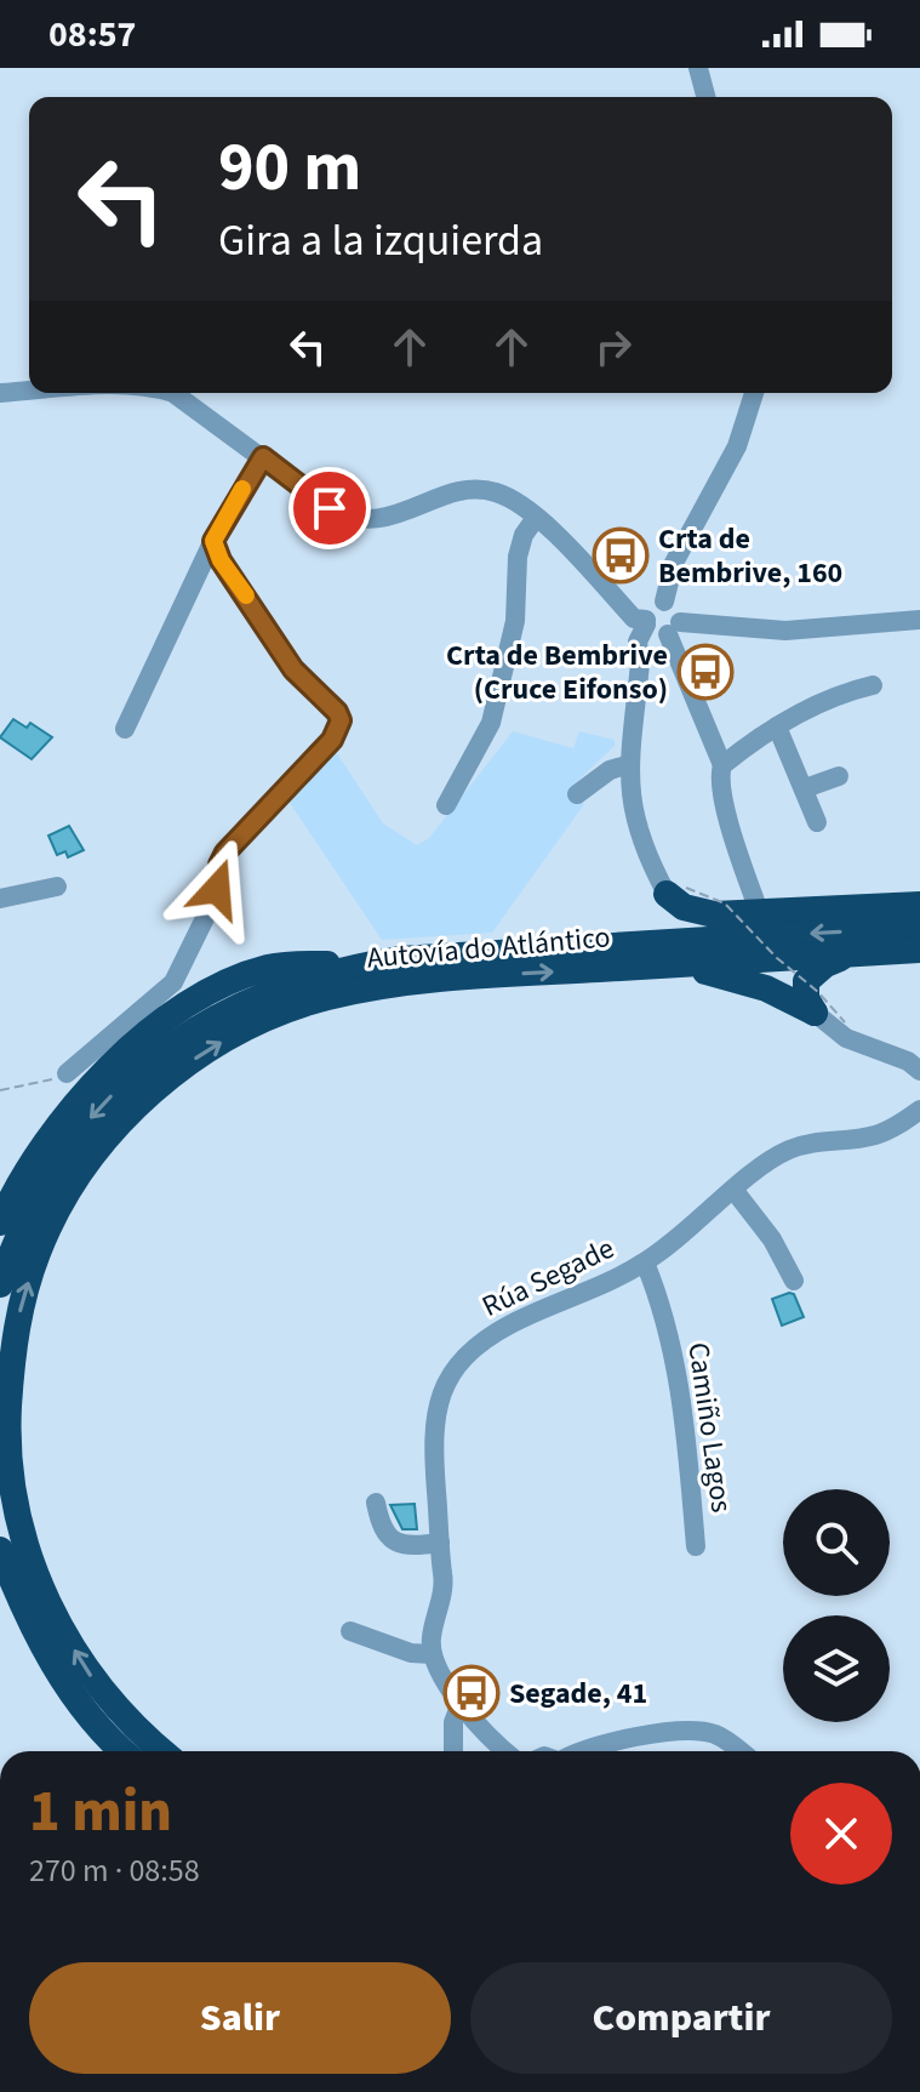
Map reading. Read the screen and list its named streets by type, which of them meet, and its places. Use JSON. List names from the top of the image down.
{
  "streets": {
    "highway": ["Autovía do Atlántico"],
    "street": ["Rúa Segade", "Camiño Lagos"]
  },
  "crossings": [
    ["Rúa Segade", "Camiño Lagos"]
  ],
  "places": {
    "bus stop": ["Crta de Bembrive, 160", "Crta de Bembrive (Cruce Eifonso)", "Segade, 41"]
  },
  "page": {
    "status": "08:57",
    "turn": ["90 m", "Gira a la izquierda"],
    "heading": ["1 min", "270 m · 08:58"],
    "buttons": ["Salir", "Compartir"]
  }
}
